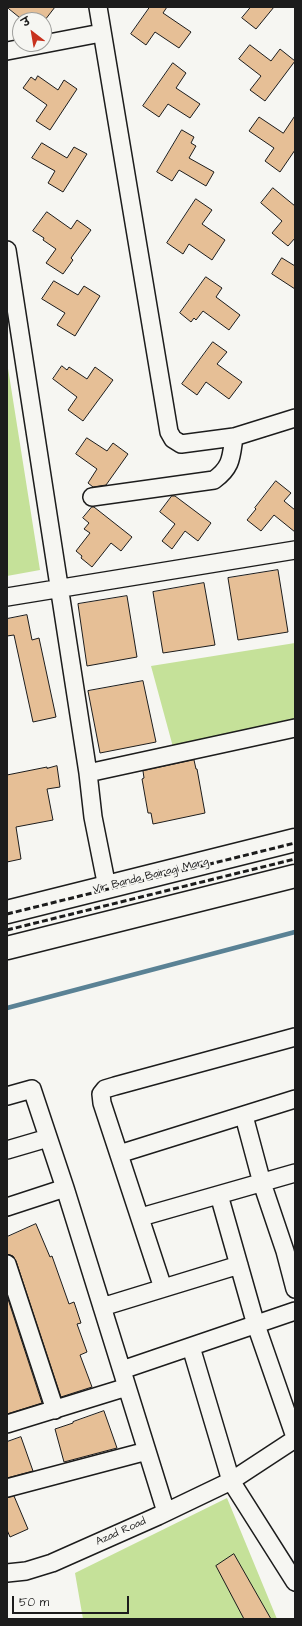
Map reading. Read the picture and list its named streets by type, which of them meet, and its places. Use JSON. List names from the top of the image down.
{
  "streets": {
    "main road": ["Vir Banda Bairagi Marg"],
    "street": ["Azad Road"]
  },
  "scale_bar": "50 m",
  "north": "top left"
}
